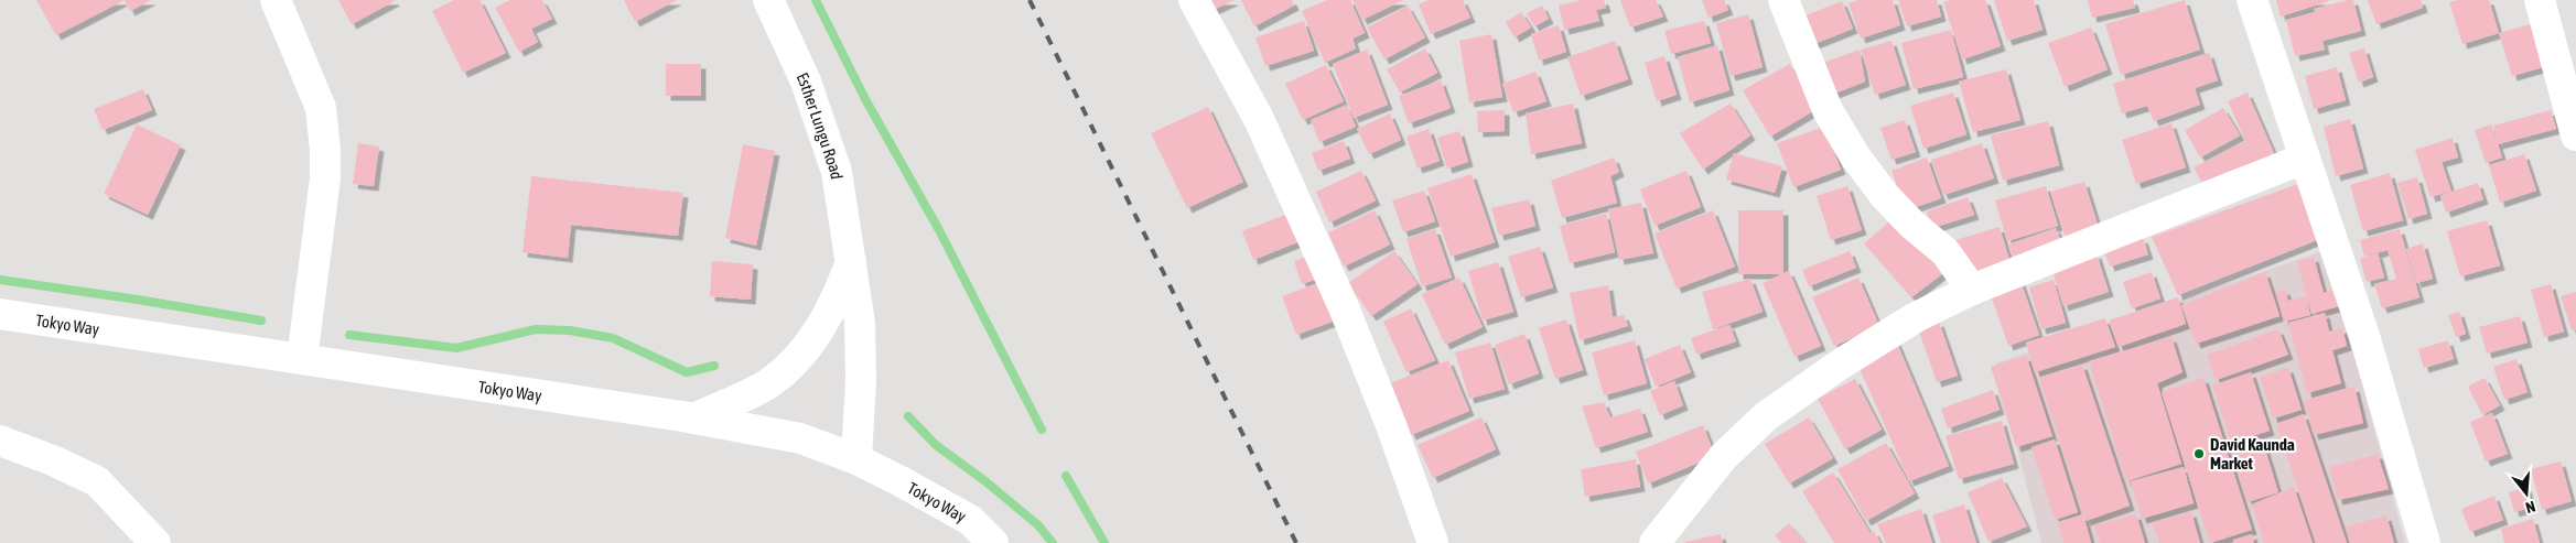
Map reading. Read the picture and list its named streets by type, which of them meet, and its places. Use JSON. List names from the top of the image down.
{
  "streets": {
    "street": ["Esther Lungu Road", "Tokyo Way"]
  },
  "crossings": [
    ["Esther Lungu Road", "Tokyo Way"]
  ],
  "places": ["David Kaunda Market"],
  "north": "bottom"
}
